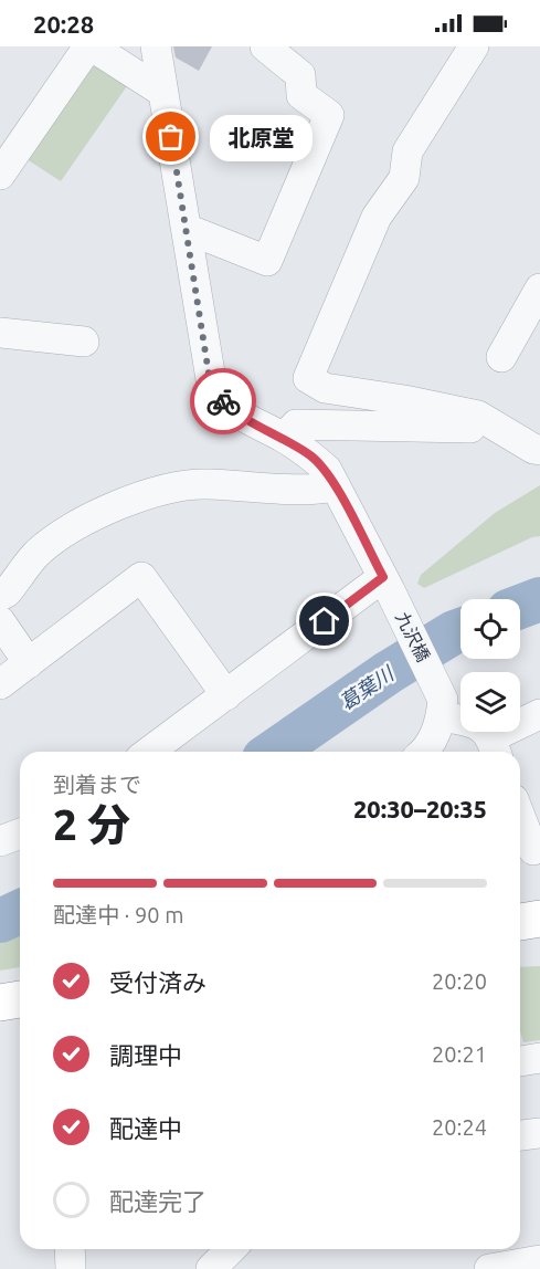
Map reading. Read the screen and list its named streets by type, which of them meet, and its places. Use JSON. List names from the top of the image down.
{
  "streets": {
    "street": ["九沢橋"]
  },
  "water": ["葛葉川"],
  "places": ["北原堂"],
  "page": {
    "status": "20:28",
    "bubble": "北原堂",
    "heading": ["2 分", "到着まで", "20:30–20:35"],
    "bar": "配達中 · 90 m",
    "list": [
      ["受付済み", "20:20"],
      ["調理中", "20:21"],
      ["配達中", "20:24"],
      "配達完了"
    ]
  }
}
